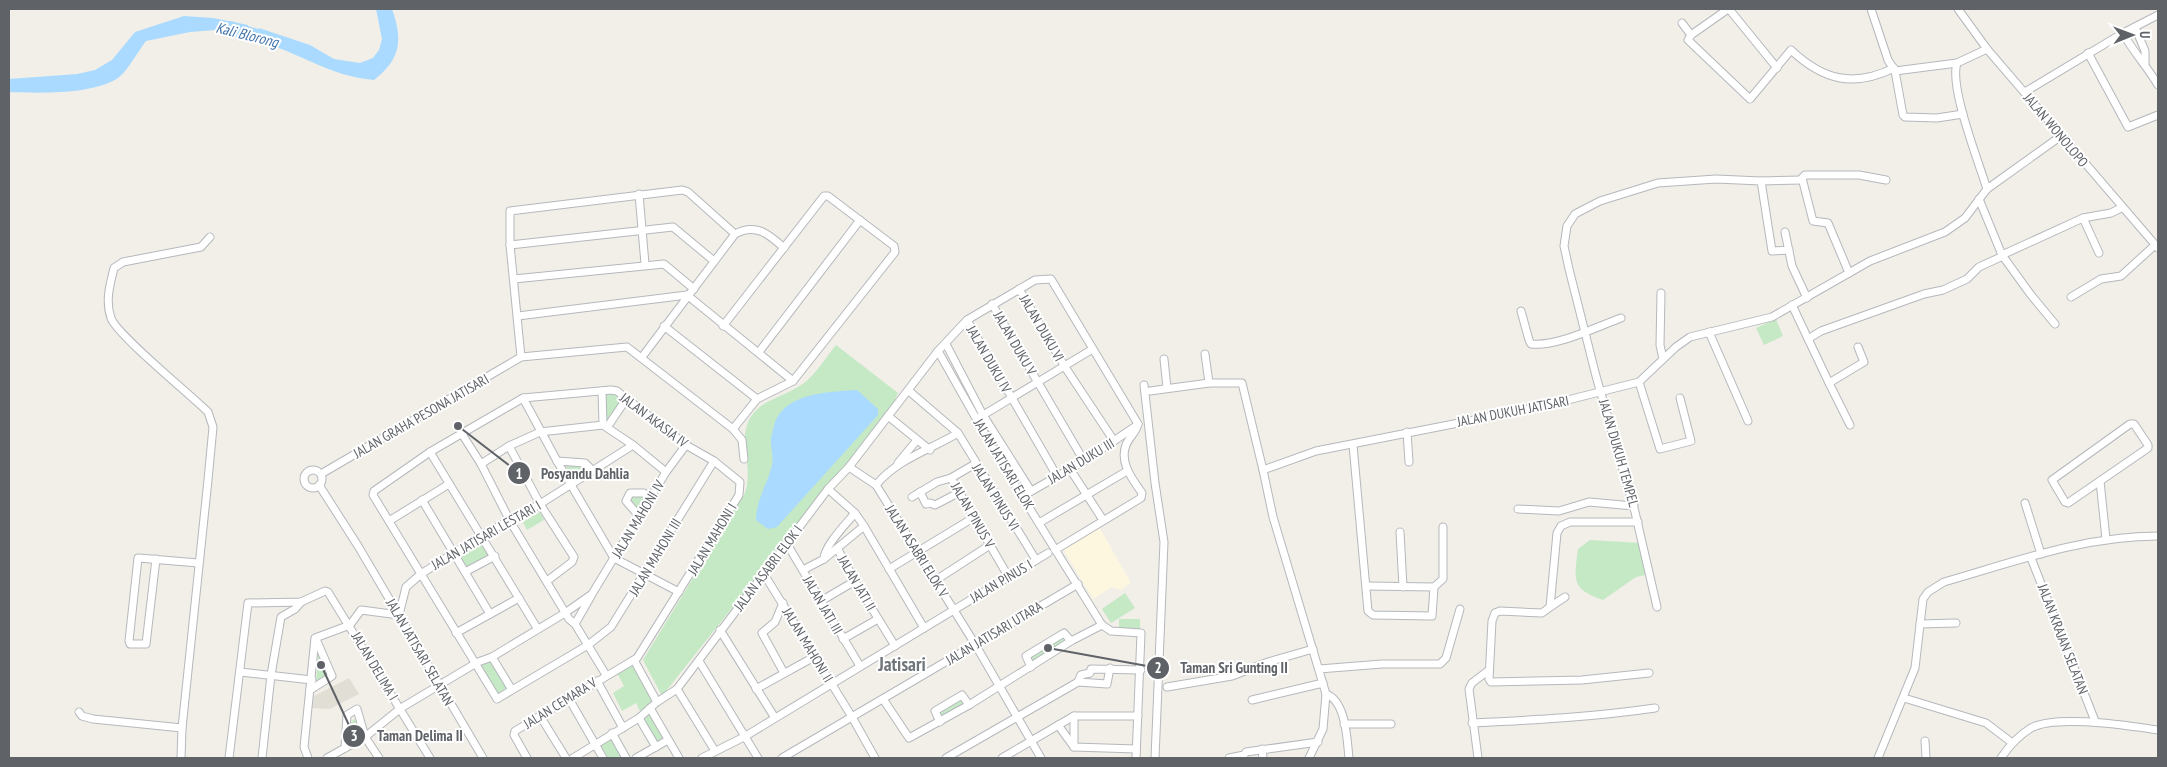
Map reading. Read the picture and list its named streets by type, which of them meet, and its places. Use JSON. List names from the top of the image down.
{
  "streets": {
    "street": [
      "JALAN WONOLOPO",
      "JALAN DUKU VI",
      "JALAN DUKU V",
      "JALAN DUKU IV",
      "JALAN DUKUH JATISARI",
      "JALAN GRAHA PESONA JATISARI",
      "JALAN AKASIA IV",
      "JALAN DUKUH TEMPEL",
      "JALAN DUKU III",
      "JALAN JATISARI ELOK",
      "JALAN PINUS VI",
      "JALAN PINUS V",
      "JALAN MAHONI IV",
      "JALAN JATISARI LESTARI I",
      "JALAN MAHONI I",
      "JALAN ASABRI ELOK V",
      "JALAN MAHONI III",
      "JALAN ASABRI ELOK I",
      "JALAN PINUS I",
      "JALAN JATI II",
      "JALAN JATI III",
      "JALAN JATISARI UTARA",
      "JALAN KRAJAN SELATAN",
      "JALAN MAHONI II",
      "JALAN JATISARI SELATAN",
      "JALAN DELIMA I",
      "JALAN CEMARA V"
    ]
  },
  "crossings": [
    ["JALAN WONOLOPO", "JALAN DUKUH TEMPEL"],
    ["JALAN DUKU VI", "JALAN DUKU V"],
    ["JALAN DUKU VI", "JALAN DUKU III"],
    ["JALAN DUKU V", "JALAN DUKU IV"],
    ["JALAN DUKU V", "JALAN DUKU III"],
    ["JALAN DUKU IV", "JALAN DUKU III"],
    ["JALAN DUKU IV", "JALAN JATISARI ELOK"],
    ["JALAN DUKUH JATISARI", "JALAN DUKUH TEMPEL"],
    ["JALAN GRAHA PESONA JATISARI", "JALAN JATISARI SELATAN"],
    ["JALAN AKASIA IV", "JALAN MAHONI IV"],
    ["JALAN AKASIA IV", "JALAN MAHONI I"],
    ["JALAN AKASIA IV", "JALAN MAHONI III"],
    ["JALAN DUKU III", "JALAN JATISARI ELOK"],
    ["JALAN JATISARI ELOK", "JALAN ASABRI ELOK I"],
    ["JALAN JATISARI ELOK", "JALAN PINUS I"],
    ["JALAN JATISARI ELOK", "JALAN JATISARI UTARA"],
    ["JALAN PINUS VI", "JALAN PINUS V"],
    ["JALAN PINUS VI", "JALAN PINUS I"],
    ["JALAN PINUS V", "JALAN PINUS I"],
    ["JALAN MAHONI IV", "JALAN JATISARI SELATAN"],
    ["JALAN MAHONI IV", "JALAN DELIMA I"],
    ["JALAN JATISARI LESTARI I", "JALAN JATISARI SELATAN"],
    ["JALAN MAHONI I", "JALAN CEMARA V"],
    ["JALAN ASABRI ELOK V", "JALAN ASABRI ELOK I"],
    ["JALAN ASABRI ELOK V", "JALAN PINUS I"],
    ["JALAN ASABRI ELOK V", "JALAN JATISARI UTARA"],
    ["JALAN ASABRI ELOK I", "JALAN JATI III"],
    ["JALAN ASABRI ELOK I", "JALAN MAHONI II"],
    ["JALAN PINUS I", "JALAN JATI II"],
    ["JALAN PINUS I", "JALAN JATI III"],
    ["JALAN PINUS I", "JALAN MAHONI II"],
    ["JALAN JATI II", "JALAN JATI III"],
    ["JALAN JATISARI UTARA", "JALAN MAHONI II"]
  ],
  "districts": ["Jatisari"],
  "water": ["Kali Blorong"],
  "places": ["Posyandu Dahlia", "Taman Sri Gunting II", "Taman Delima II"],
  "north": "right"
}
